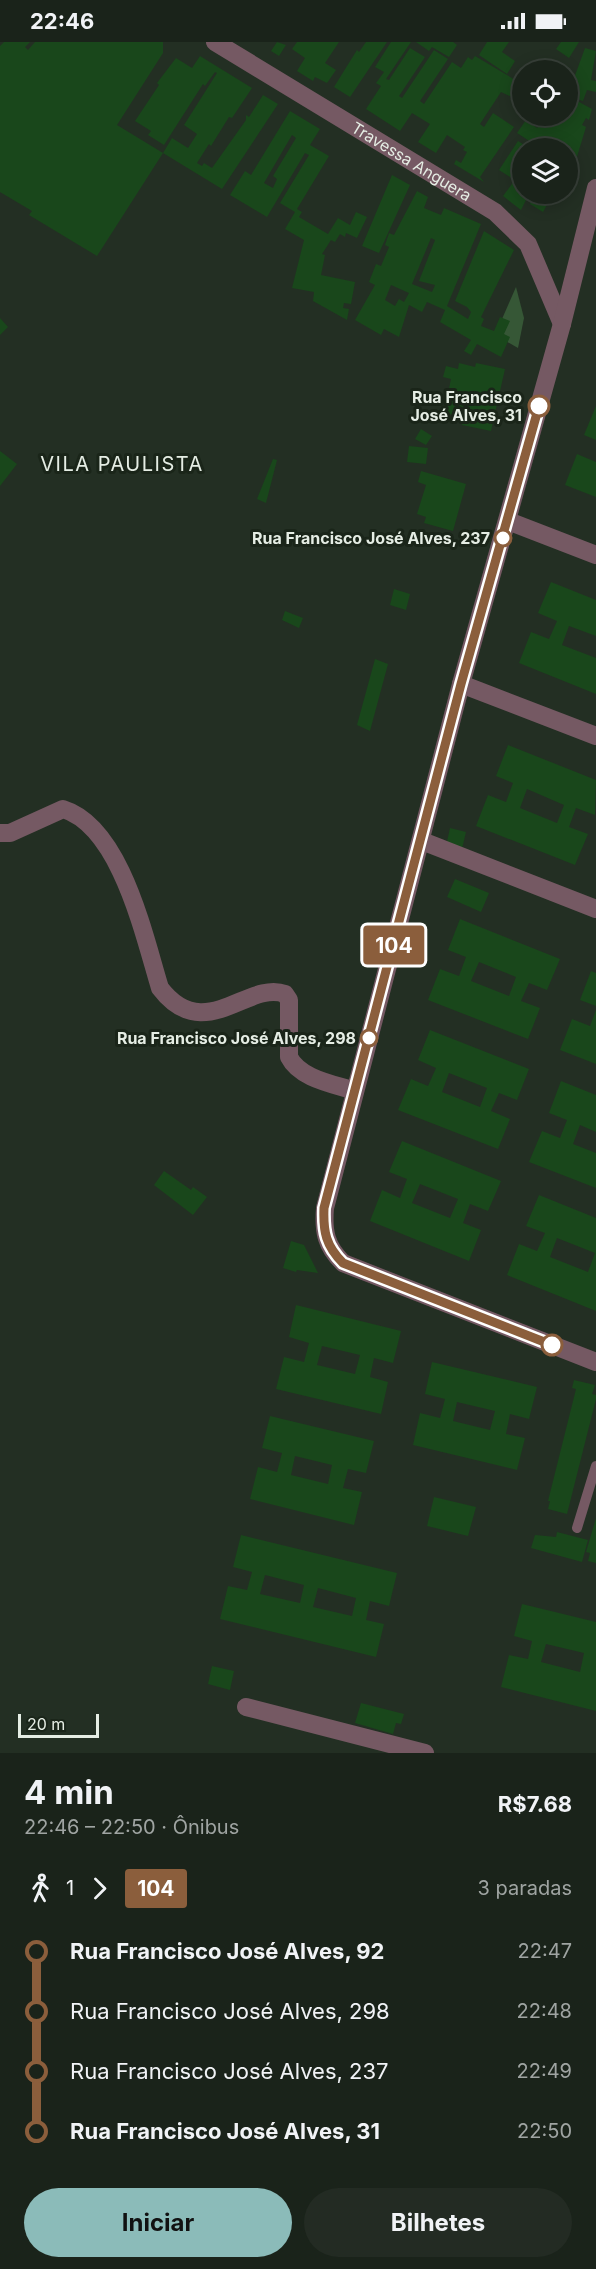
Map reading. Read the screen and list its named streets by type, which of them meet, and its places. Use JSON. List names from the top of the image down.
{
  "streets": {
    "street": ["Travessa Anguera"]
  },
  "districts": ["VILA PAULISTA"],
  "places": ["Rua Francisco José Alves, 31", "Rua Francisco José Alves, 237", "Rua Francisco José Alves, 298"],
  "lines": ["bus line 104"],
  "scale_bar": "20 m",
  "page": {
    "status": "22:46",
    "on_map": "104",
    "scale": "20 m",
    "heading": ["4 min", "22:46 – 22:50 · Ônibus", "R$7.68"],
    "legs": ["1", "104", "3 paradas"],
    "list": [
      {
        "name": "Rua Francisco José Alves, 92",
        "value": "22:47"
      },
      {
        "name": "Rua Francisco José Alves, 298",
        "value": "22:48"
      },
      {
        "name": "Rua Francisco José Alves, 237",
        "value": "22:49"
      },
      {
        "name": "Rua Francisco José Alves, 31",
        "value": "22:50"
      }
    ],
    "buttons": ["Iniciar", "Bilhetes"]
  }
}
